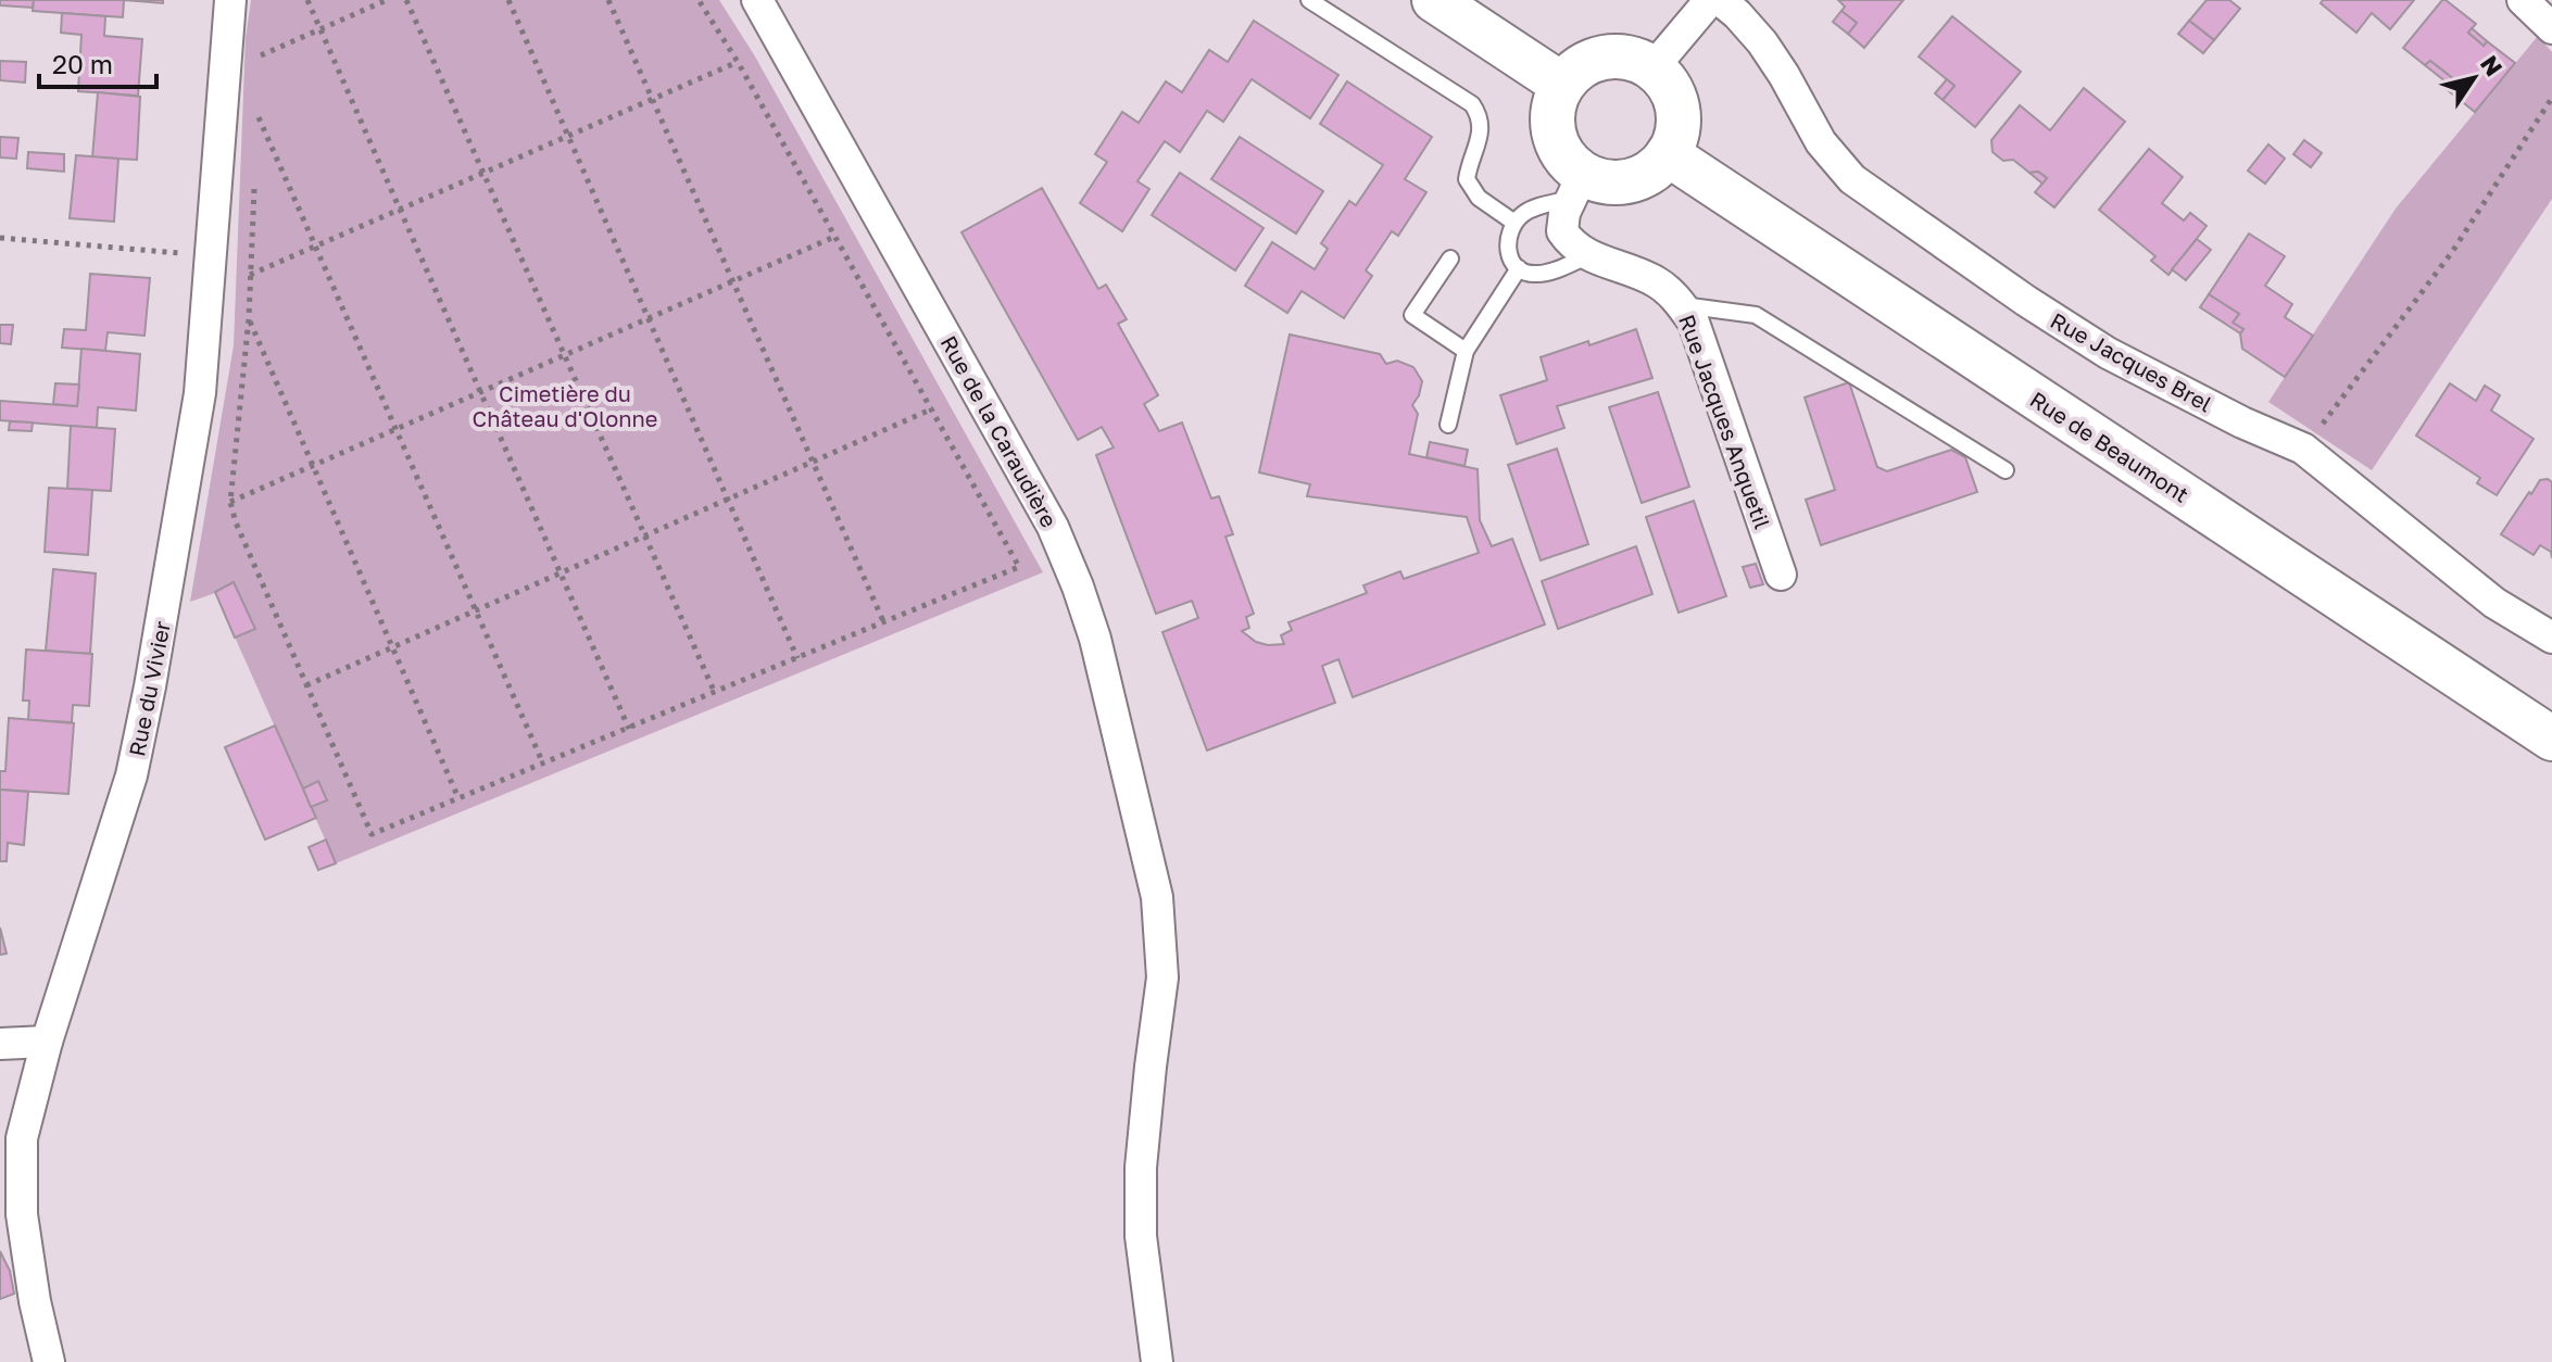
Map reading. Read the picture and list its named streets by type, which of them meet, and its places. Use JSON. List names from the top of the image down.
{
  "streets": {
    "main road": ["Rue de Beaumont"],
    "street": [
      "Rue Jacques Brel",
      "Rue Jacques Anquetil",
      "Rue de la Caraudière",
      "Rue du Vivier"
    ]
  },
  "crossings": [
    ["Rue Jacques Anquetil", "Rue de Beaumont"]
  ],
  "parks": ["Cimetière du Château d'Olonne"],
  "scale_bar": "20 m",
  "north": "top right"
}
